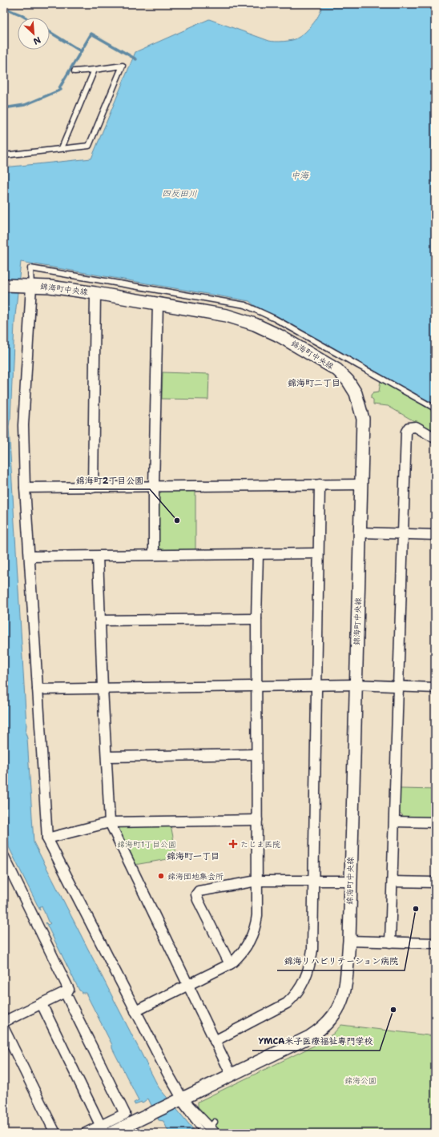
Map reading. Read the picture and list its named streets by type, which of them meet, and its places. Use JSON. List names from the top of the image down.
{
  "streets": {
    "street": ["錦海町中央線"]
  },
  "districts": ["錦海町二丁目", "錦海町一丁目"],
  "water": ["中海", "四反田川"],
  "parks": ["錦海町1丁目公園", "錦海公園"],
  "places": {
    "other": [
      "錦海町2丁目公園",
      "錦海団地集会所",
      "錦海リハビリテーション病院",
      "YMCA米子医療福祉専門学校"
    ],
    "health": ["たじま医院"]
  },
  "north": "bottom right"
}
